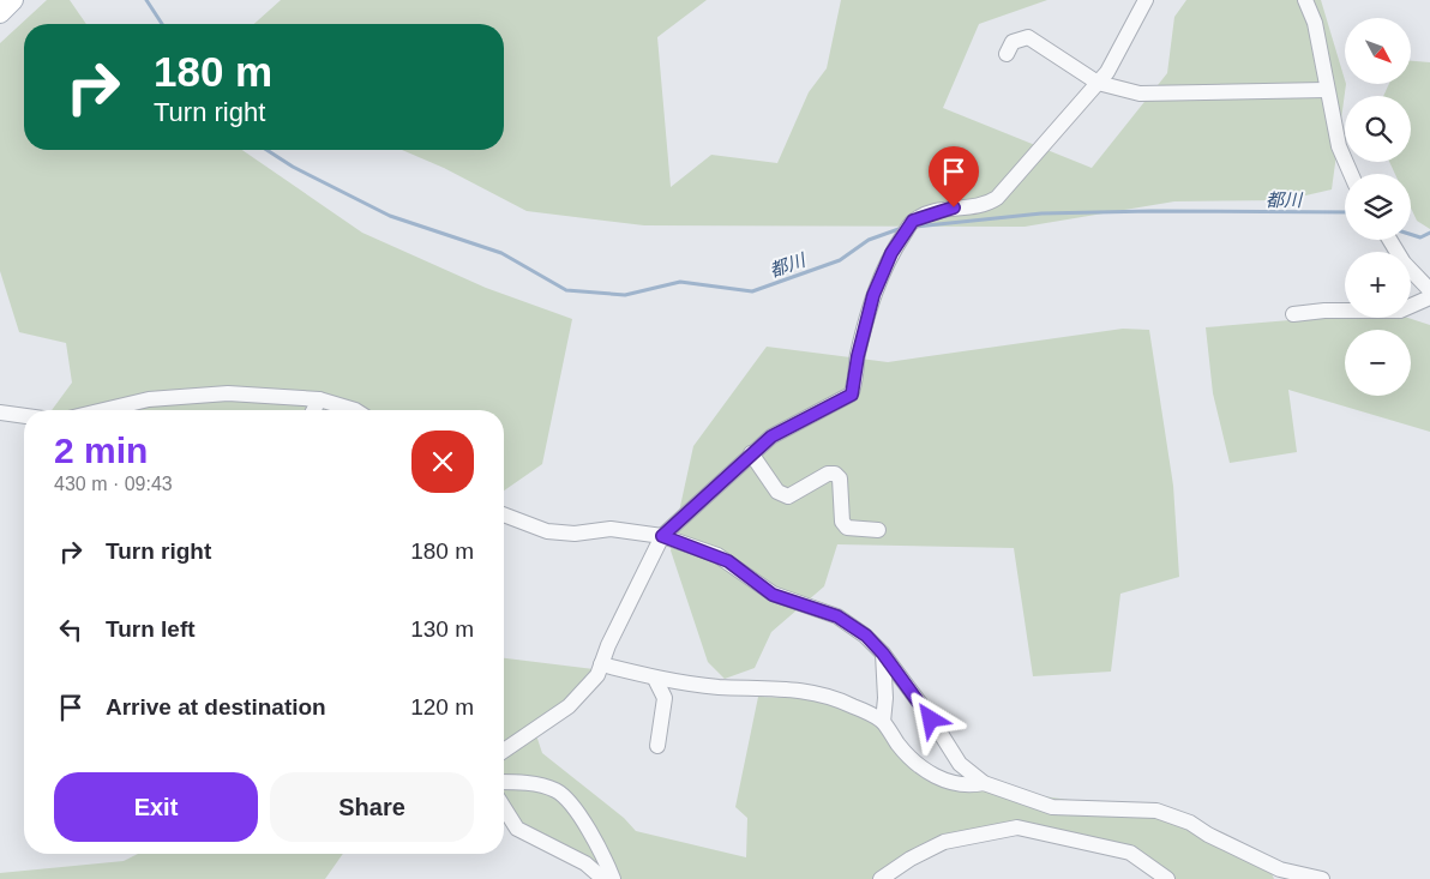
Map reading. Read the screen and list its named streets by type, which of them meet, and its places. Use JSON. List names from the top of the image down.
{
  "water": ["都川"],
  "north": "bottom right",
  "page": {
    "map_buttons": ["+", "−"],
    "turn": ["180 m", "Turn right"],
    "heading": ["2 min", "430 m · 09:43"],
    "list": [
      {
        "name": "Turn right",
        "value": "180 m"
      },
      {
        "name": "Turn left",
        "value": "130 m"
      },
      {
        "name": "Arrive at destination",
        "value": "120 m"
      }
    ],
    "buttons": ["Exit", "Share"]
  }
}
